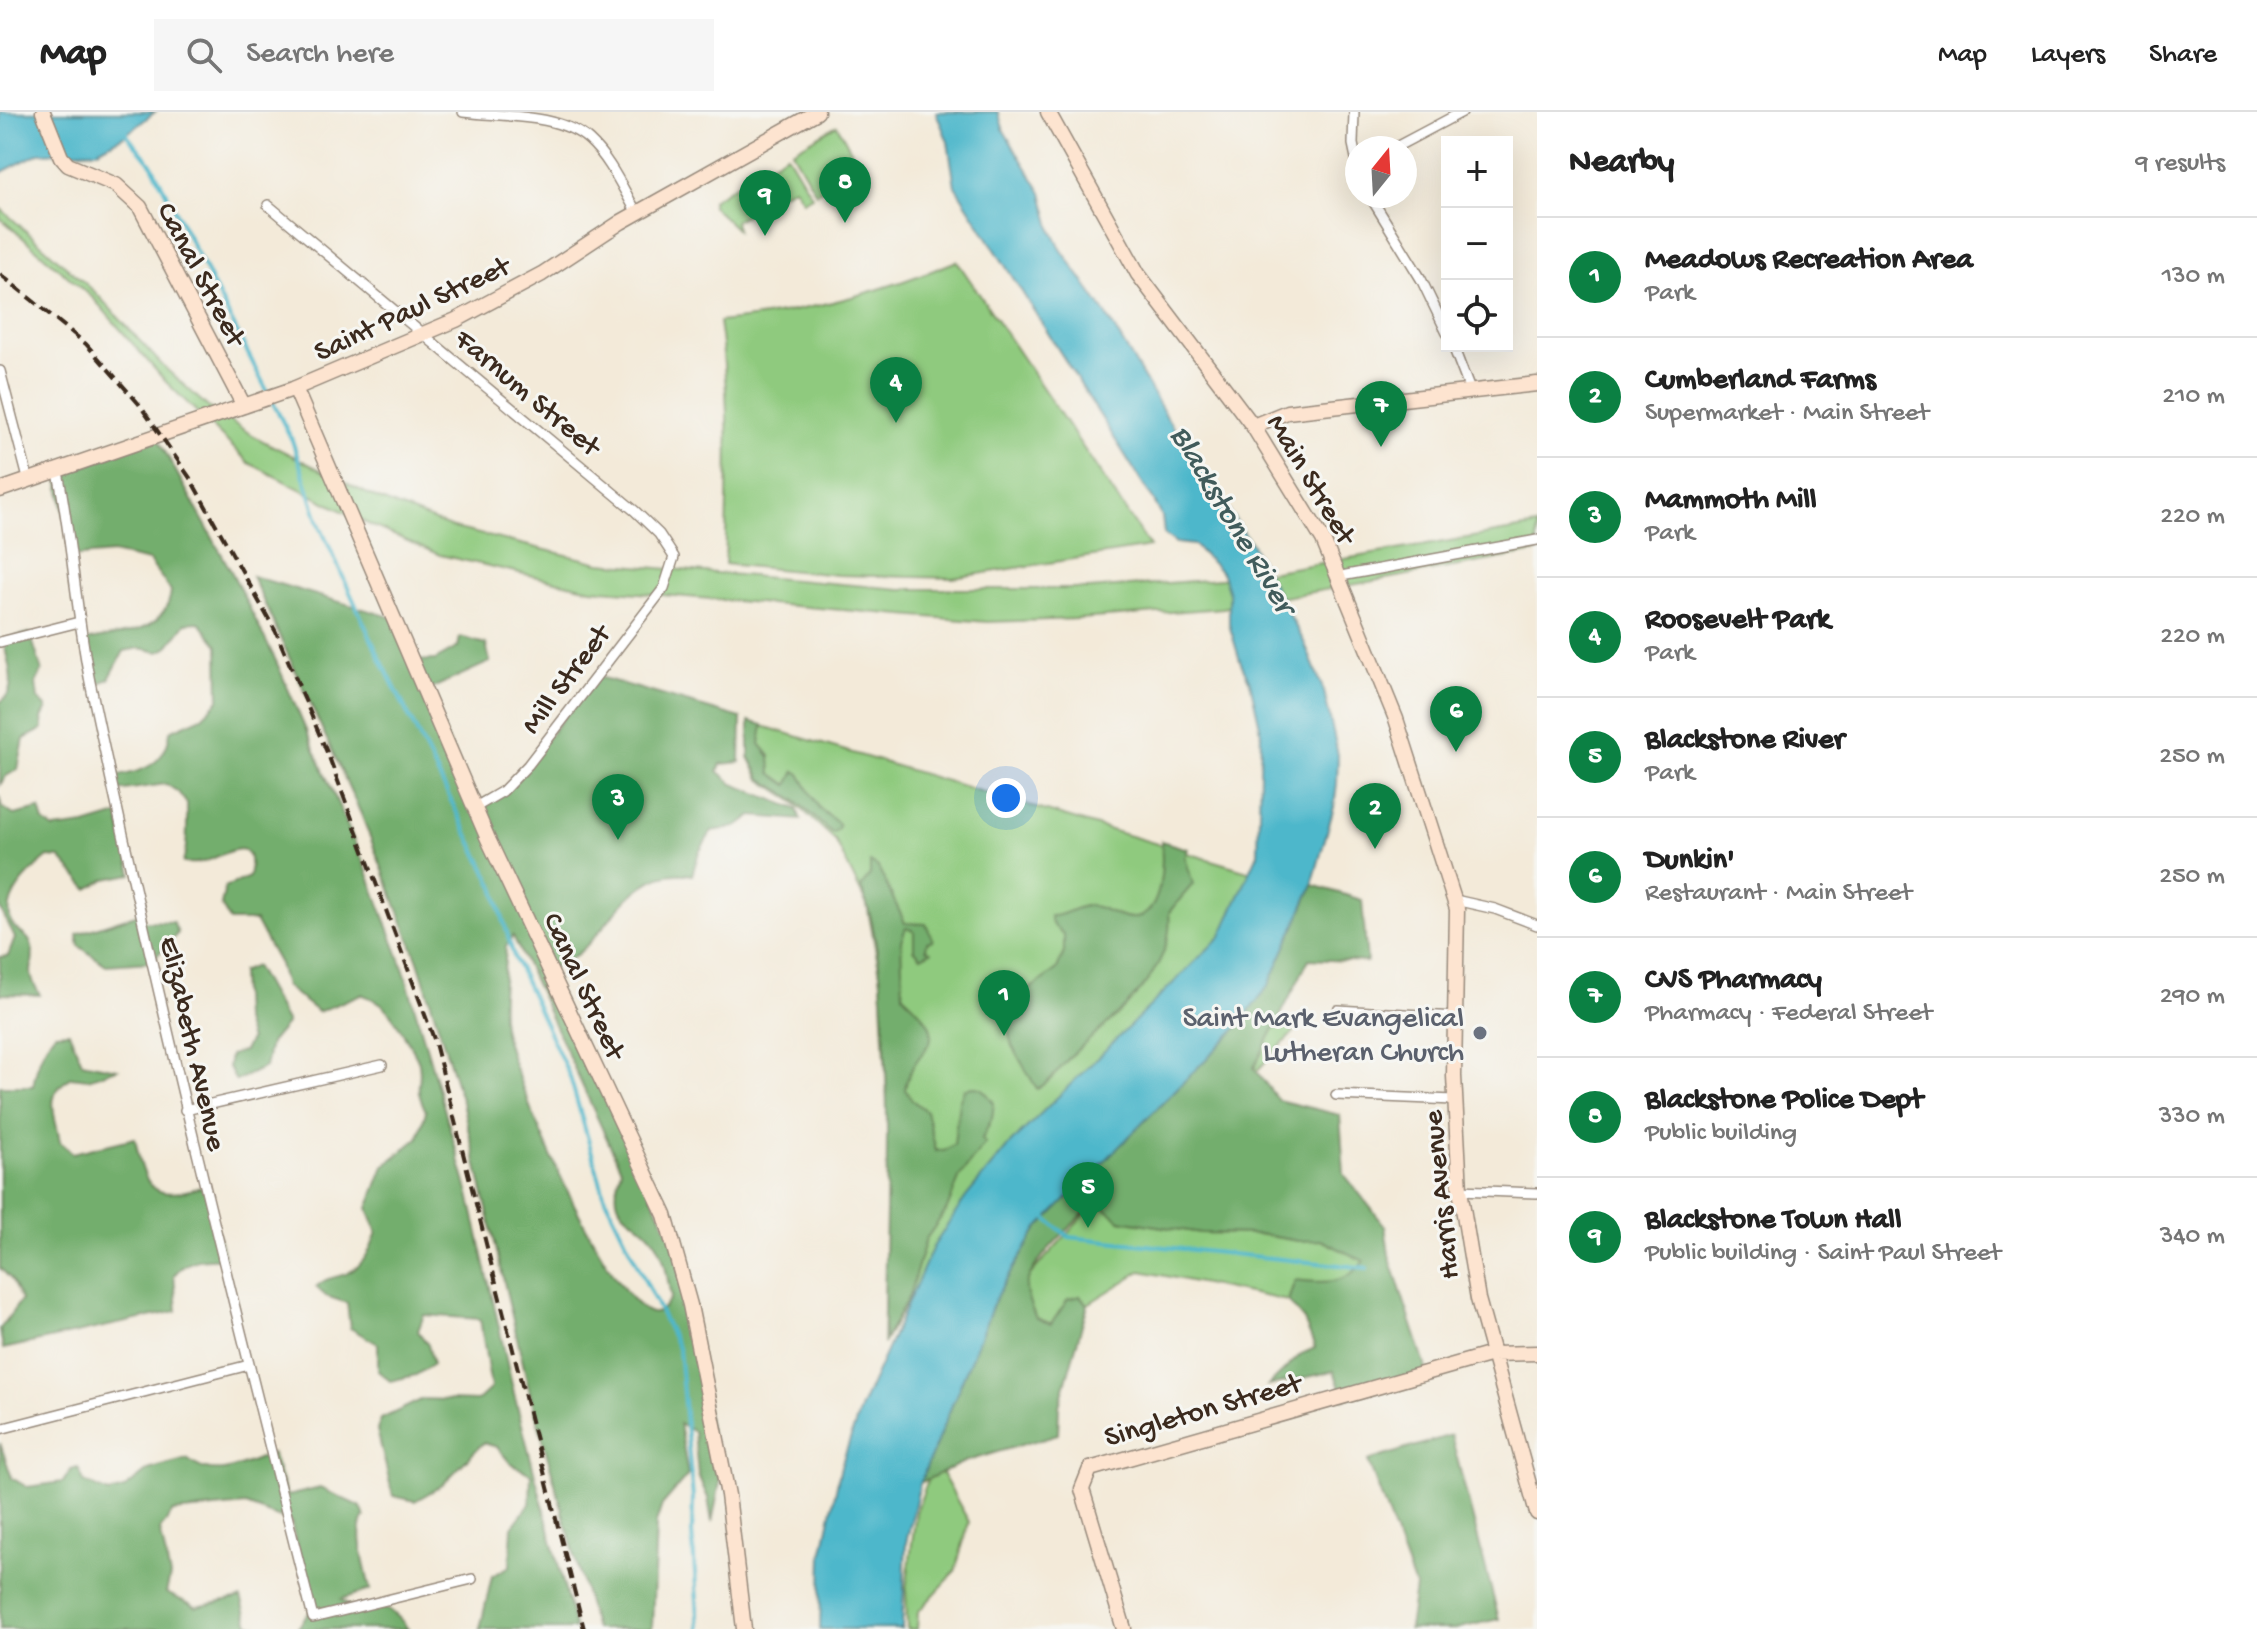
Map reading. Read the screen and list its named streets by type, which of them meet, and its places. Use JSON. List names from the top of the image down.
{
  "streets": {
    "street": [
      "Canal Street",
      "Saint Paul Street",
      "Farnum Street",
      "Main Street",
      "Mill Street",
      "Elizabeth Avenue",
      "Harris Avenue",
      "Singleton Street"
    ]
  },
  "crossings": [
    ["Canal Street", "Saint Paul Street"],
    ["Canal Street", "Mill Street"],
    ["Saint Paul Street", "Farnum Street"],
    ["Saint Paul Street", "Elizabeth Avenue"],
    ["Farnum Street", "Mill Street"],
    ["Main Street", "Harris Avenue"],
    ["Harris Avenue", "Singleton Street"]
  ],
  "water": ["Blackstone River"],
  "places": ["Saint Mark Evangelical Lutheran Church"],
  "north": "top",
  "page": {
    "header": "Map",
    "search": "Search here",
    "nav": ["Map", "Layers", "Share"],
    "heading": ["Nearby", "9 results"],
    "map_buttons": ["+", "−"],
    "pins": [
      "8",
      "9",
      "4",
      "7",
      "6",
      "3",
      "2",
      "1",
      "5"
    ],
    "list": [
      {
        "mark": "1",
        "name": "Meadows Recreation Area",
        "note": "Park",
        "value": "130 m"
      },
      {
        "mark": "2",
        "name": "Cumberland Farms",
        "note": "Supermarket · Main Street",
        "value": "210 m"
      },
      {
        "mark": "3",
        "name": "Mammoth Mill",
        "note": "Park",
        "value": "220 m"
      },
      {
        "mark": "4",
        "name": "Roosevelt Park",
        "note": "Park",
        "value": "220 m"
      },
      {
        "mark": "5",
        "name": "Blackstone River",
        "note": "Park",
        "value": "250 m"
      },
      {
        "mark": "6",
        "name": "Dunkin'",
        "note": "Restaurant · Main Street",
        "value": "250 m"
      },
      {
        "mark": "7",
        "name": "CVS Pharmacy",
        "note": "Pharmacy · Federal Street",
        "value": "290 m"
      },
      {
        "mark": "8",
        "name": "Blackstone Police Dept",
        "note": "Public building",
        "value": "330 m"
      },
      {
        "mark": "9",
        "name": "Blackstone Town Hall",
        "note": "Public building · Saint Paul Street",
        "value": "340 m"
      }
    ]
  }
}
